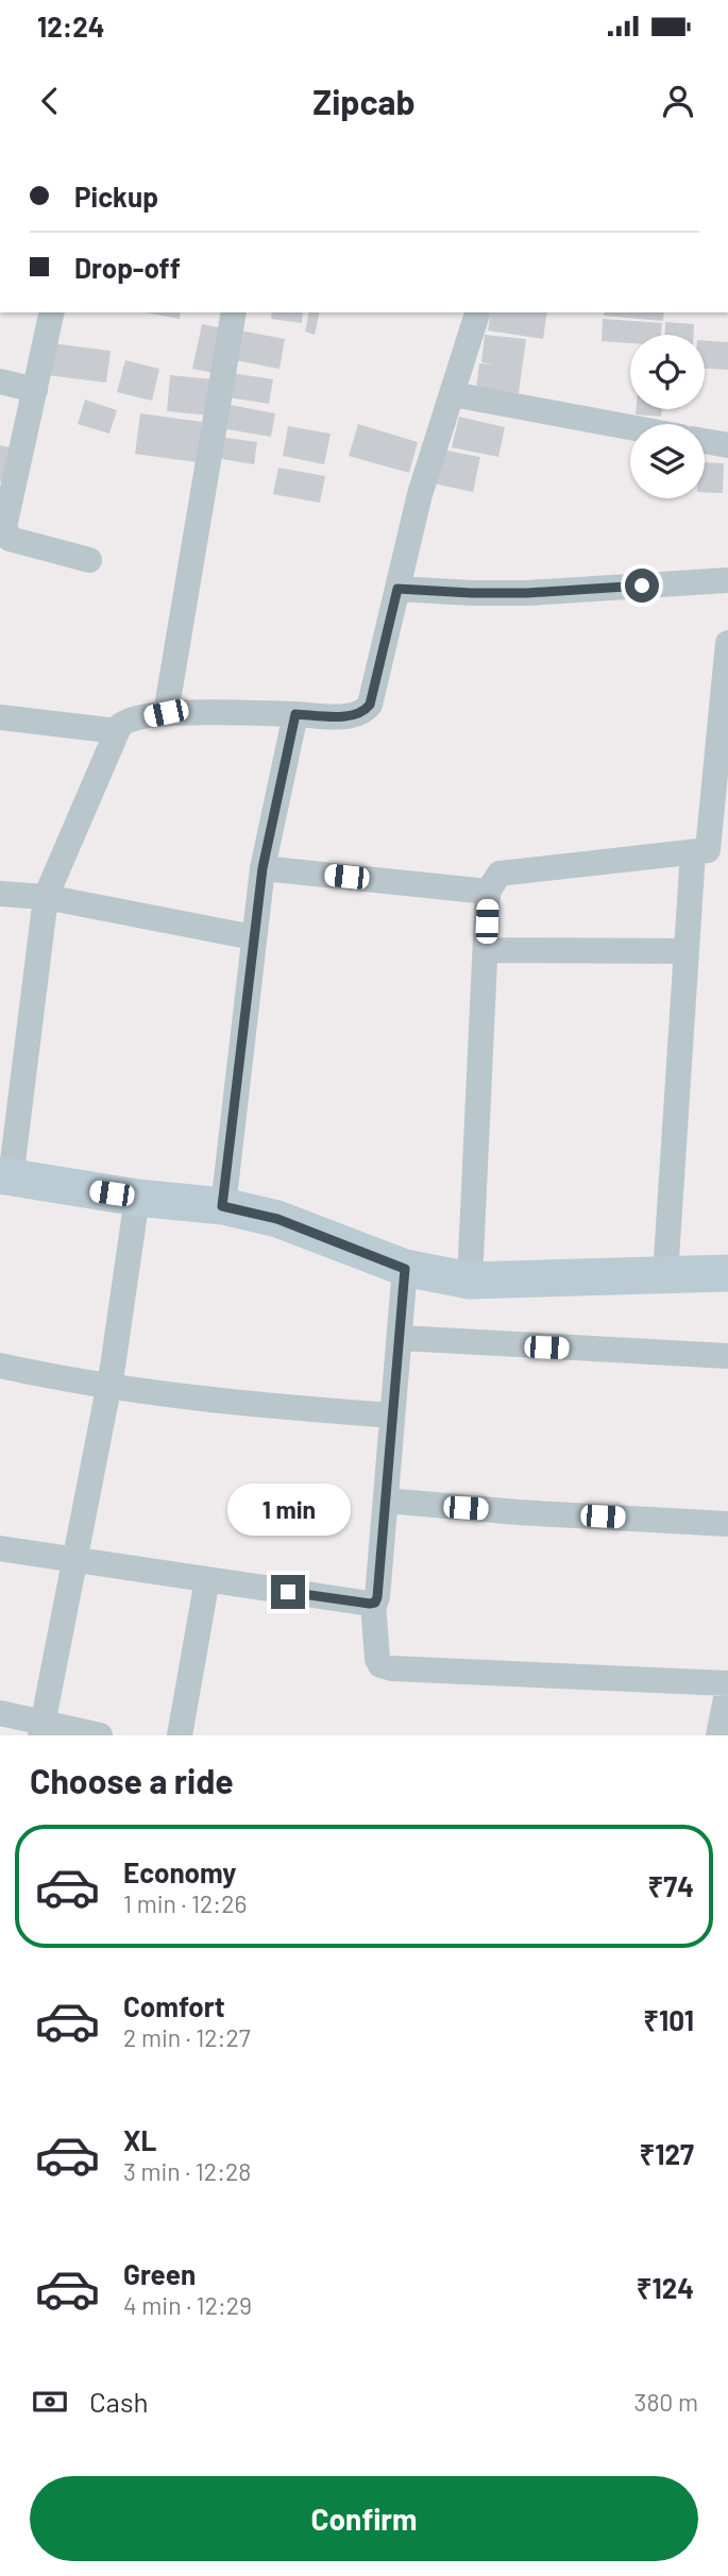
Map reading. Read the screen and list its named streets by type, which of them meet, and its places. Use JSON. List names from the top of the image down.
{
  "page": {
    "status": "12:24",
    "header": "Zipcab",
    "banner": ["Pickup", "Drop-off"],
    "bubble": "1 min",
    "heading": "Choose a ride",
    "list": [
      {
        "name": "Economy",
        "note": "1 min · 12:26",
        "value": "₹74"
      },
      {
        "name": "Comfort",
        "note": "2 min · 12:27",
        "value": "₹101"
      },
      {
        "name": "XL",
        "note": "3 min · 12:28",
        "value": "₹127"
      },
      {
        "name": "Green",
        "note": "4 min · 12:29",
        "value": "₹124"
      }
    ],
    "pay": ["Cash", "380 m"],
    "buttons": "Confirm"
  }
}
